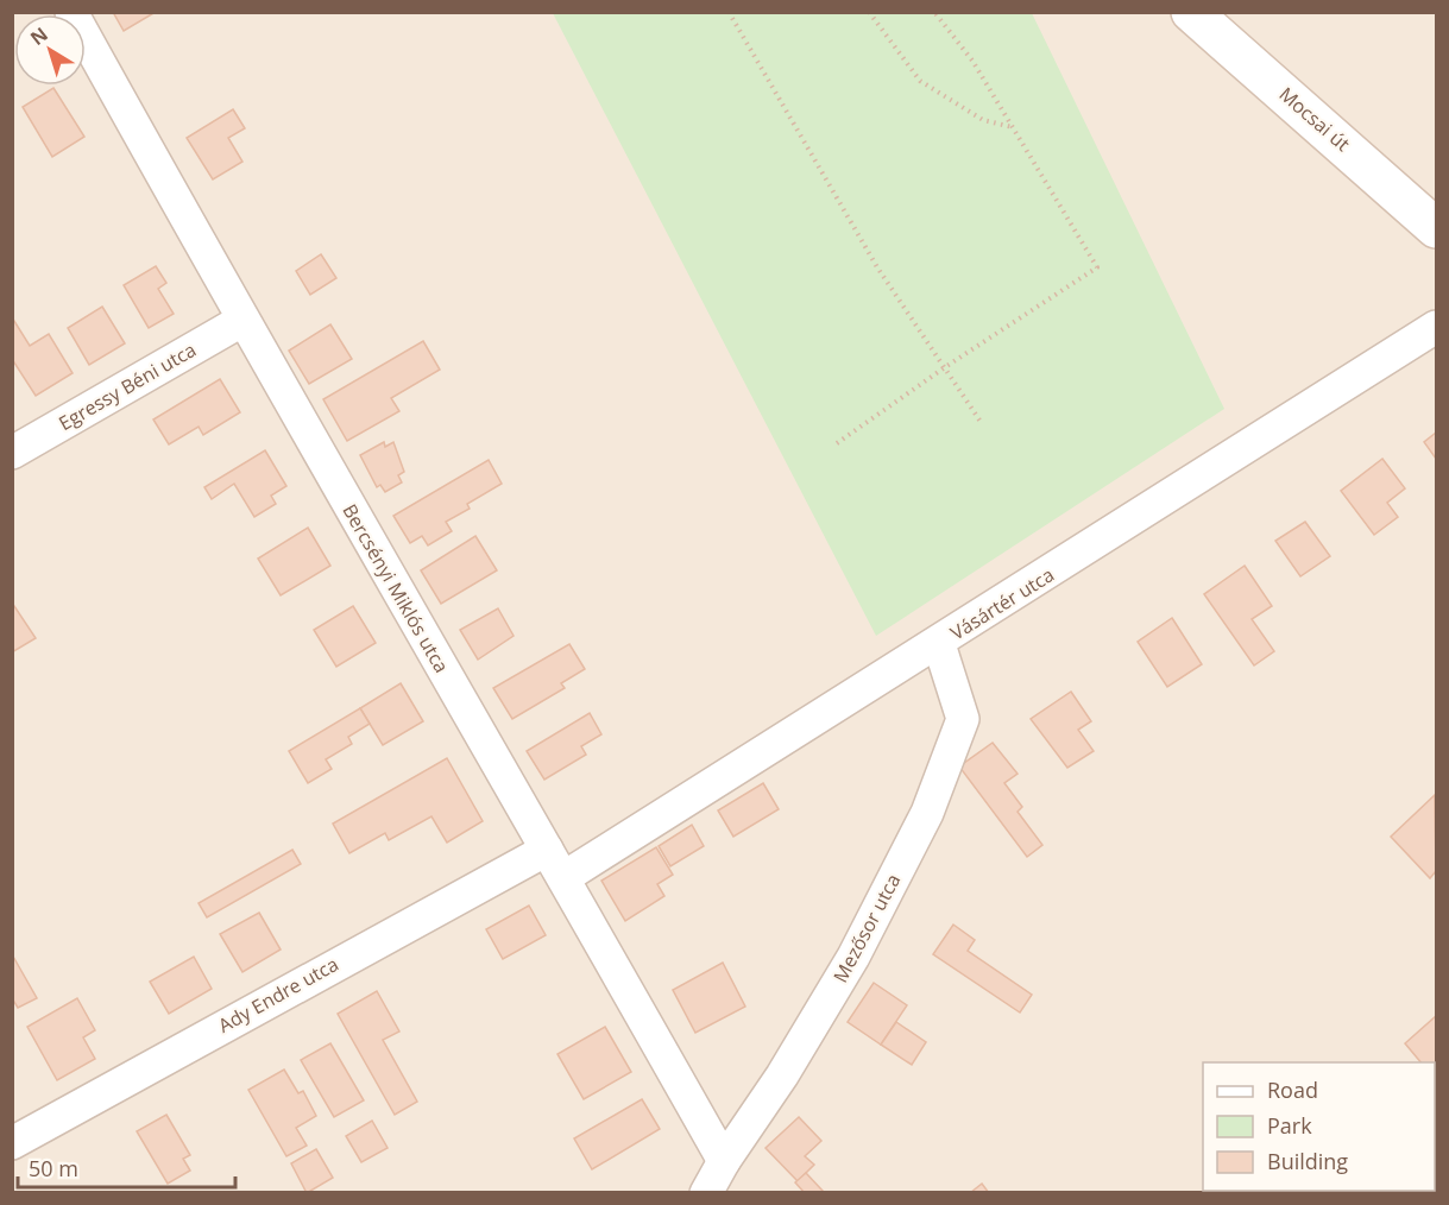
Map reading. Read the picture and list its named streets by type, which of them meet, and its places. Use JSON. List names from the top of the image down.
{
  "streets": {
    "main road": ["Mocsai út"],
    "street": [
      "Egressy Béni utca",
      "Bercsényi Miklós utca",
      "Vásártér utca",
      "Mezősor utca",
      "Ady Endre utca"
    ]
  },
  "crossings": [
    ["Egressy Béni utca", "Bercsényi Miklós utca"],
    ["Bercsényi Miklós utca", "Vásártér utca"],
    ["Bercsényi Miklós utca", "Mezősor utca"],
    ["Bercsényi Miklós utca", "Ady Endre utca"],
    ["Vásártér utca", "Mezősor utca"]
  ],
  "legend": ["Road", "Park", "Building"],
  "scale_bar": "50 m",
  "north": "top left"
}
